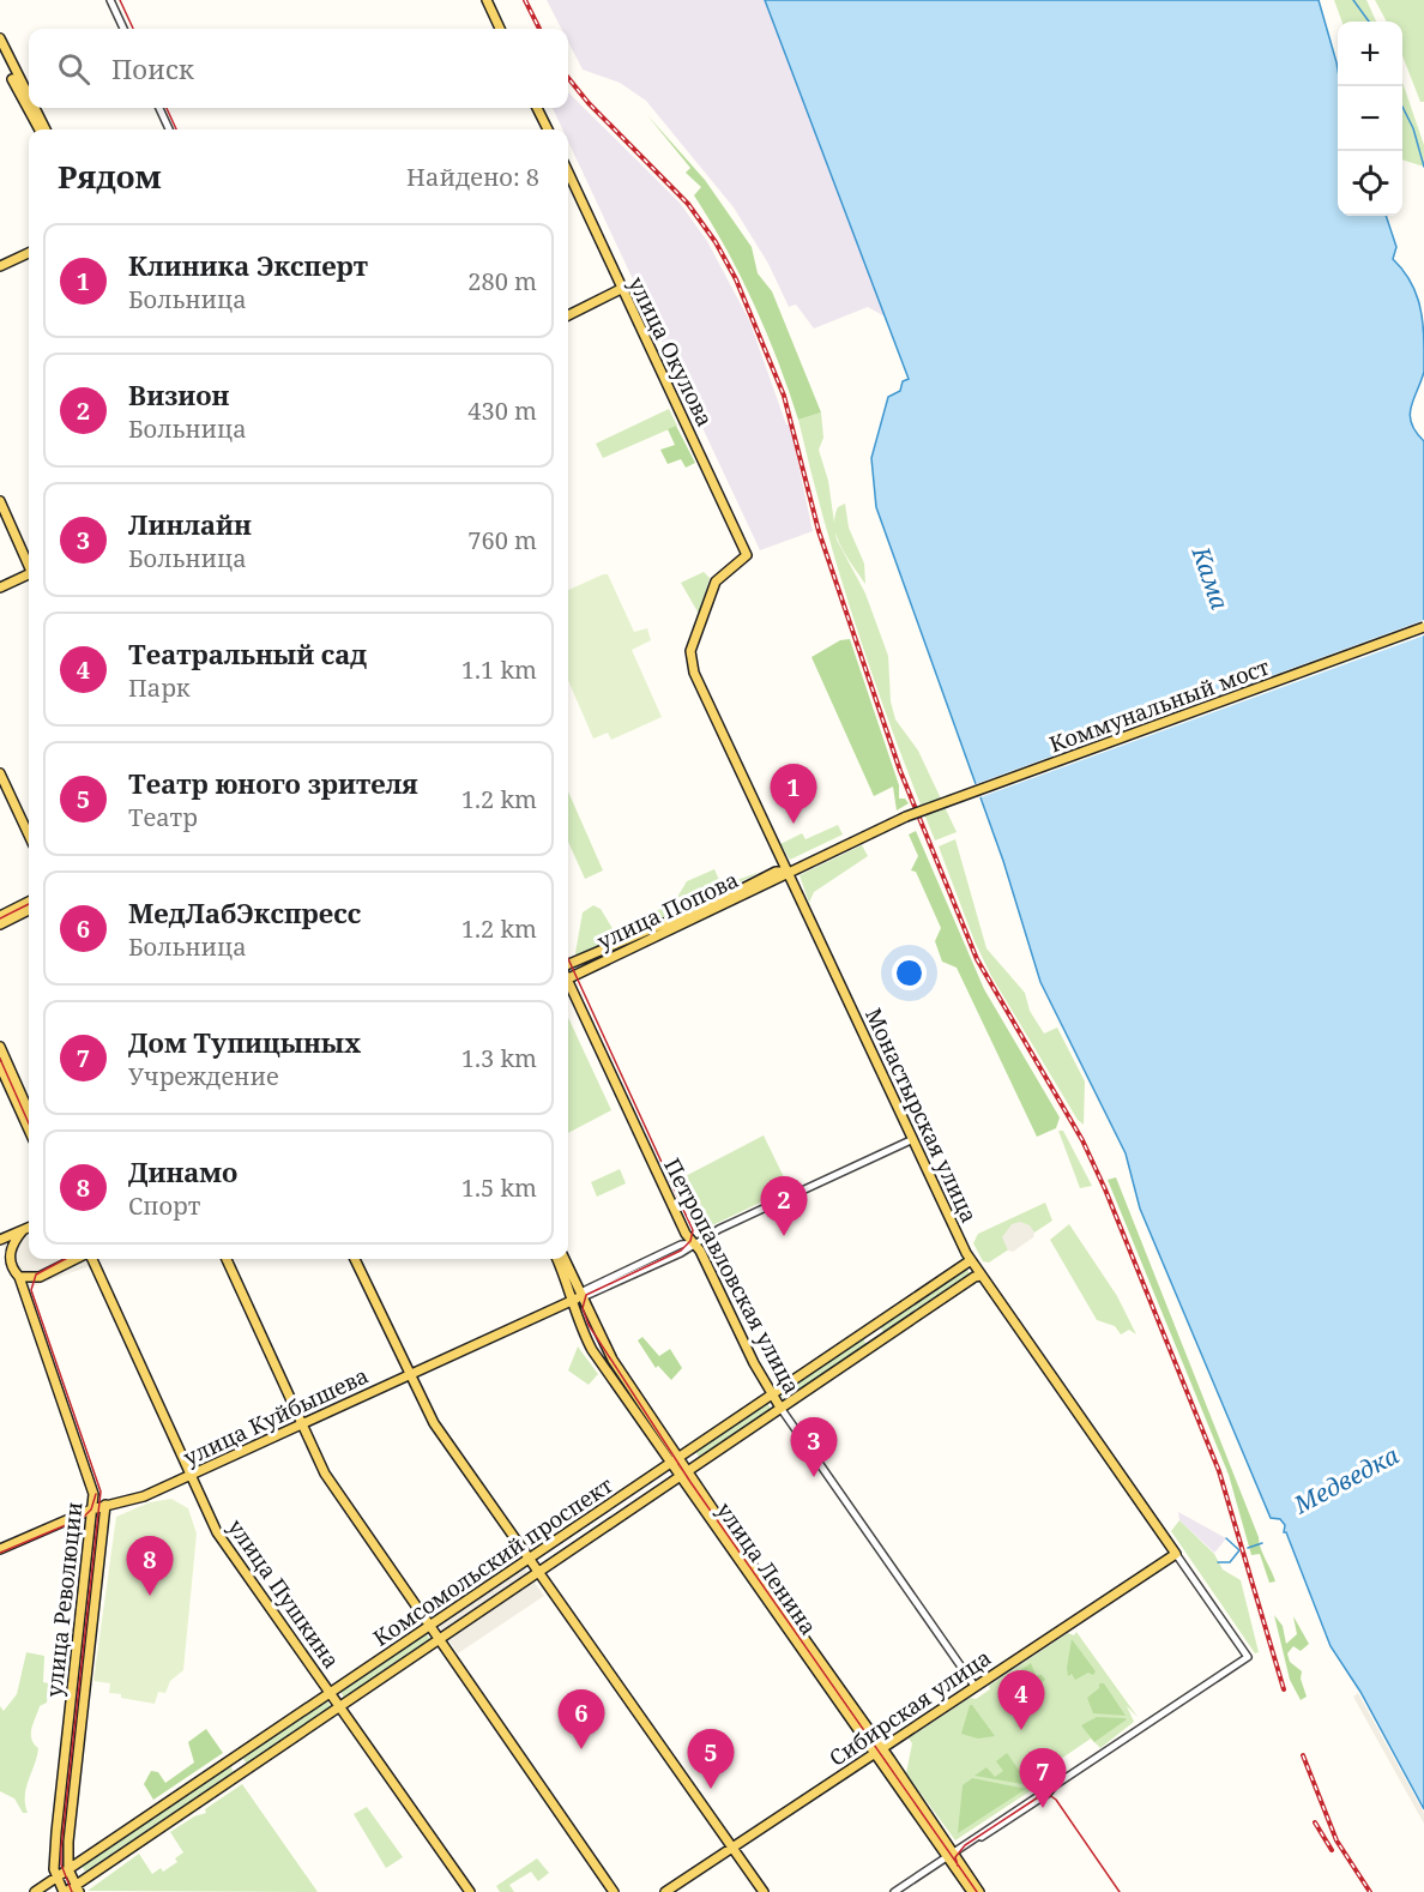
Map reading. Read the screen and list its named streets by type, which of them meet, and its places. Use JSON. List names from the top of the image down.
{
  "streets": {
    "main road": [
      "улица Окулова",
      "Коммунальный мост",
      "улица Попова",
      "Монастырская улица",
      "Петропавловская улица",
      "улица Куйбышева",
      "Комсомольский проспект",
      "улица Ленина",
      "улица Пушкина",
      "улица Революции",
      "Сибирская улица"
    ]
  },
  "crossings": [
    ["улица Окулова", "Монастырская улица"],
    ["Коммунальный мост", "улица Попова"],
    ["улица Попова", "Монастырская улица"],
    ["Монастырская улица", "улица Куйбышева"],
    ["Монастырская улица", "Комсомольский проспект"],
    ["Монастырская улица", "улица Ленина"],
    ["Монастырская улица", "Сибирская улица"],
    ["Петропавловская улица", "улица Куйбышева"],
    ["Петропавловская улица", "Комсомольский проспект"],
    ["Петропавловская улица", "Сибирская улица"],
    ["улица Куйбышева", "улица Ленина"],
    ["улица Куйбышева", "улица Пушкина"],
    ["улица Куйбышева", "улица Революции"],
    ["Комсомольский проспект", "улица Ленина"],
    ["Комсомольский проспект", "улица Пушкина"],
    ["Комсомольский проспект", "улица Революции"],
    ["улица Ленина", "Сибирская улица"]
  ],
  "water": ["Кама", "Медведка"],
  "page": {
    "map_buttons": ["+", "−"],
    "search": "Поиск",
    "heading": ["Рядом", "Найдено: 8"],
    "list": [
      {
        "mark": "1",
        "name": "Клиника Эксперт",
        "note": "Больница",
        "value": "280 m"
      },
      {
        "mark": "2",
        "name": "Визион",
        "note": "Больница",
        "value": "430 m"
      },
      {
        "mark": "3",
        "name": "Линлайн",
        "note": "Больница",
        "value": "760 m"
      },
      {
        "mark": "4",
        "name": "Театральный сад",
        "note": "Парк",
        "value": "1.1 km"
      },
      {
        "mark": "5",
        "name": "Театр юного зрителя",
        "note": "Театр",
        "value": "1.2 km"
      },
      {
        "mark": "6",
        "name": "МедЛабЭкспресс",
        "note": "Больница",
        "value": "1.2 km"
      },
      {
        "mark": "7",
        "name": "Дом Тупицыных",
        "note": "Учреждение",
        "value": "1.3 km"
      },
      {
        "mark": "8",
        "name": "Динамо",
        "note": "Спорт",
        "value": "1.5 km"
      }
    ],
    "pins": [
      "1",
      "2",
      "3",
      "8",
      "4",
      "6",
      "5",
      "7"
    ]
  }
}
